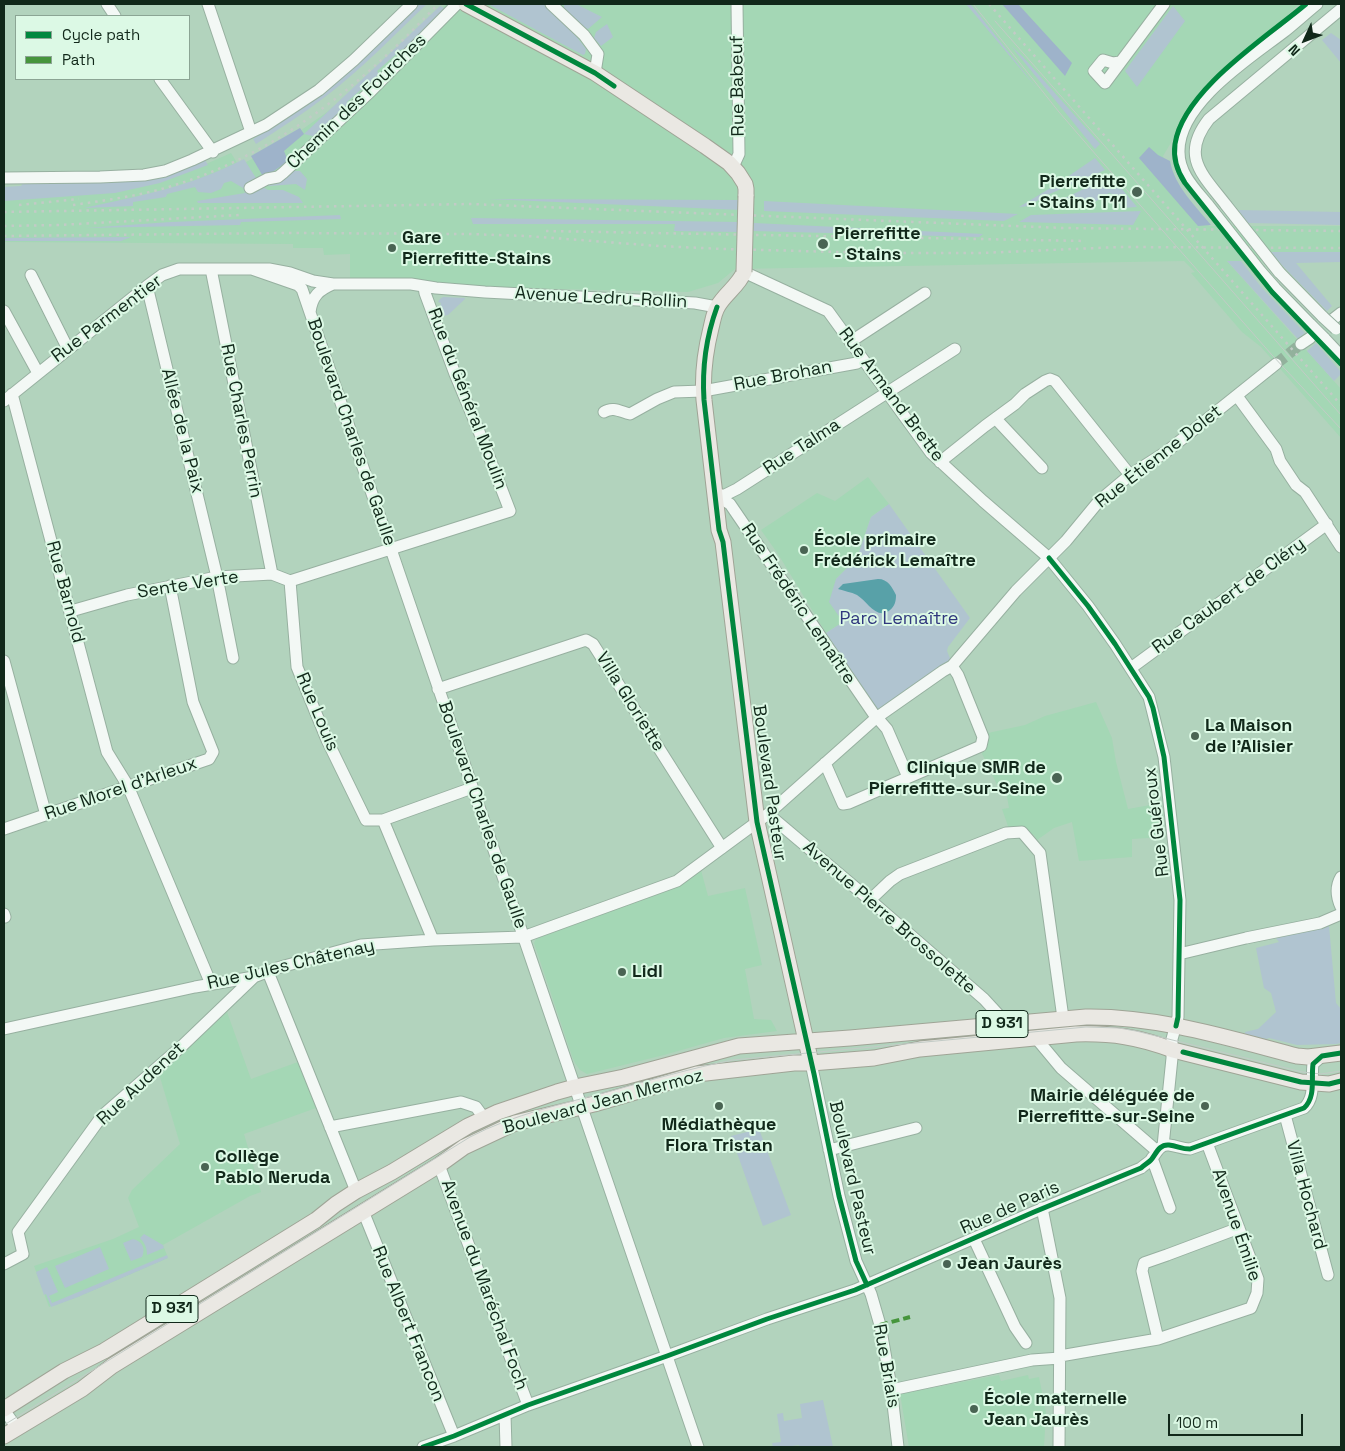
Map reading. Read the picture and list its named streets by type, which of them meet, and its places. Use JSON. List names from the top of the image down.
{
  "streets": {
    "main road": ["Boulevard Pasteur", "D 931", "Boulevard Jean Mermoz"],
    "street": [
      "Rue Babeuf",
      "Chemin des Fourches",
      "Avenue Ledru-Rollin",
      "Rue Parmentier",
      "Rue Brohan",
      "Rue Armand Brette",
      "Rue du Général Moulin",
      "Rue Charles Perrin",
      "Allée de la Paix",
      "Boulevard Charles de Gaulle",
      "Rue Talma",
      "Rue Étienne Dolet",
      "Sente Verte",
      "Rue Barnold",
      "Rue Caubert de Cléry",
      "Rue Frédéric Lemaître",
      "Villa Gloriette",
      "Rue Louis",
      "Rue Morel d'Arleux",
      "Rue Guéroux",
      "Avenue Pierre Brossolette",
      "Rue Jules Châtenay",
      "Rue Audenet",
      "Villa Hochard",
      "Rue de Paris",
      "Avenue Émilie",
      "Avenue du Maréchal Foch",
      "Rue Albert Francon",
      "Rue Briais"
    ]
  },
  "crossings": [
    ["Avenue Ledru-Rollin", "Rue Parmentier"],
    ["Avenue Ledru-Rollin", "Rue du Général Moulin"],
    ["Avenue Ledru-Rollin", "Boulevard Pasteur"],
    ["Rue Parmentier", "Rue du Général Moulin"],
    ["Rue Parmentier", "Rue Charles Perrin"],
    ["Rue Parmentier", "Allée de la Paix"],
    ["Rue Parmentier", "Boulevard Charles de Gaulle"],
    ["Rue Parmentier", "Rue Barnold"],
    ["Rue Brohan", "Rue Armand Brette"],
    ["Rue Brohan", "Boulevard Pasteur"],
    ["Rue Armand Brette", "Rue Talma"],
    ["Rue Armand Brette", "Rue Étienne Dolet"],
    ["Rue Armand Brette", "Rue Guéroux"],
    ["Rue du Général Moulin", "Boulevard Charles de Gaulle"],
    ["Rue Charles Perrin", "Sente Verte"],
    ["Allée de la Paix", "Sente Verte"],
    ["Boulevard Charles de Gaulle", "Rue Étienne Dolet"],
    ["Boulevard Charles de Gaulle", "Villa Gloriette"],
    ["Boulevard Charles de Gaulle", "Rue Jules Châtenay"],
    ["Boulevard Charles de Gaulle", "Boulevard Jean Mermoz"],
    ["Boulevard Charles de Gaulle", "Rue de Paris"],
    ["Rue Talma", "Rue Frédéric Lemaître"],
    ["Rue Talma", "Boulevard Pasteur"],
    ["Rue Étienne Dolet", "Rue Frédéric Lemaître"],
    ["Rue Étienne Dolet", "Villa Gloriette"],
    ["Rue Étienne Dolet", "Boulevard Pasteur"],
    ["Rue Étienne Dolet", "Rue Guéroux"],
    ["Rue Étienne Dolet", "Avenue Pierre Brossolette"],
    ["Rue Étienne Dolet", "Rue Jules Châtenay"],
    ["Sente Verte", "Rue Barnold"],
    ["Sente Verte", "Rue Louis"],
    ["Sente Verte", "Rue Morel d'Arleux"],
    ["Rue Barnold", "Rue Morel d'Arleux"],
    ["Rue Barnold", "Rue Jules Châtenay"],
    ["Rue Caubert de Cléry", "Rue Guéroux"],
    ["Rue Frédéric Lemaître", "Boulevard Pasteur"],
    ["Boulevard Pasteur", "Avenue Pierre Brossolette"],
    ["Boulevard Pasteur", "Boulevard Jean Mermoz"],
    ["Boulevard Pasteur", "Rue de Paris"],
    ["Boulevard Pasteur", "Rue Briais"],
    ["Rue Guéroux", "Boulevard Jean Mermoz"],
    ["Rue Guéroux", "Rue de Paris"],
    ["Avenue Pierre Brossolette", "Boulevard Jean Mermoz"],
    ["Rue Jules Châtenay", "Rue Audenet"],
    ["Boulevard Jean Mermoz", "Avenue du Maréchal Foch"],
    ["Boulevard Jean Mermoz", "Rue Albert Francon"],
    ["Rue de Paris", "Avenue du Maréchal Foch"],
    ["Rue de Paris", "Rue Albert Francon"],
    ["Rue de Paris", "Rue Briais"]
  ],
  "parks": ["Parc Lemaître"],
  "places": [
    "Pierrefitte - Stains T11",
    "Pierrefitte - Stains",
    "Gare Pierrefitte-Stains",
    "École primaire Frédérick Lemaître",
    "La Maison de l'Alisier",
    "Clinique SMR de Pierrefitte-sur-Seine",
    "Lidl",
    "Médiathèque Flora Tristan",
    "Mairie déléguée de Pierrefitte-sur-Seine",
    "Collège Pablo Neruda",
    "Jean Jaurès",
    "École maternelle Jean Jaurès"
  ],
  "legend": ["Cycle path", "Path"],
  "scale_bar": "100 m",
  "north": "bottom left"
}
